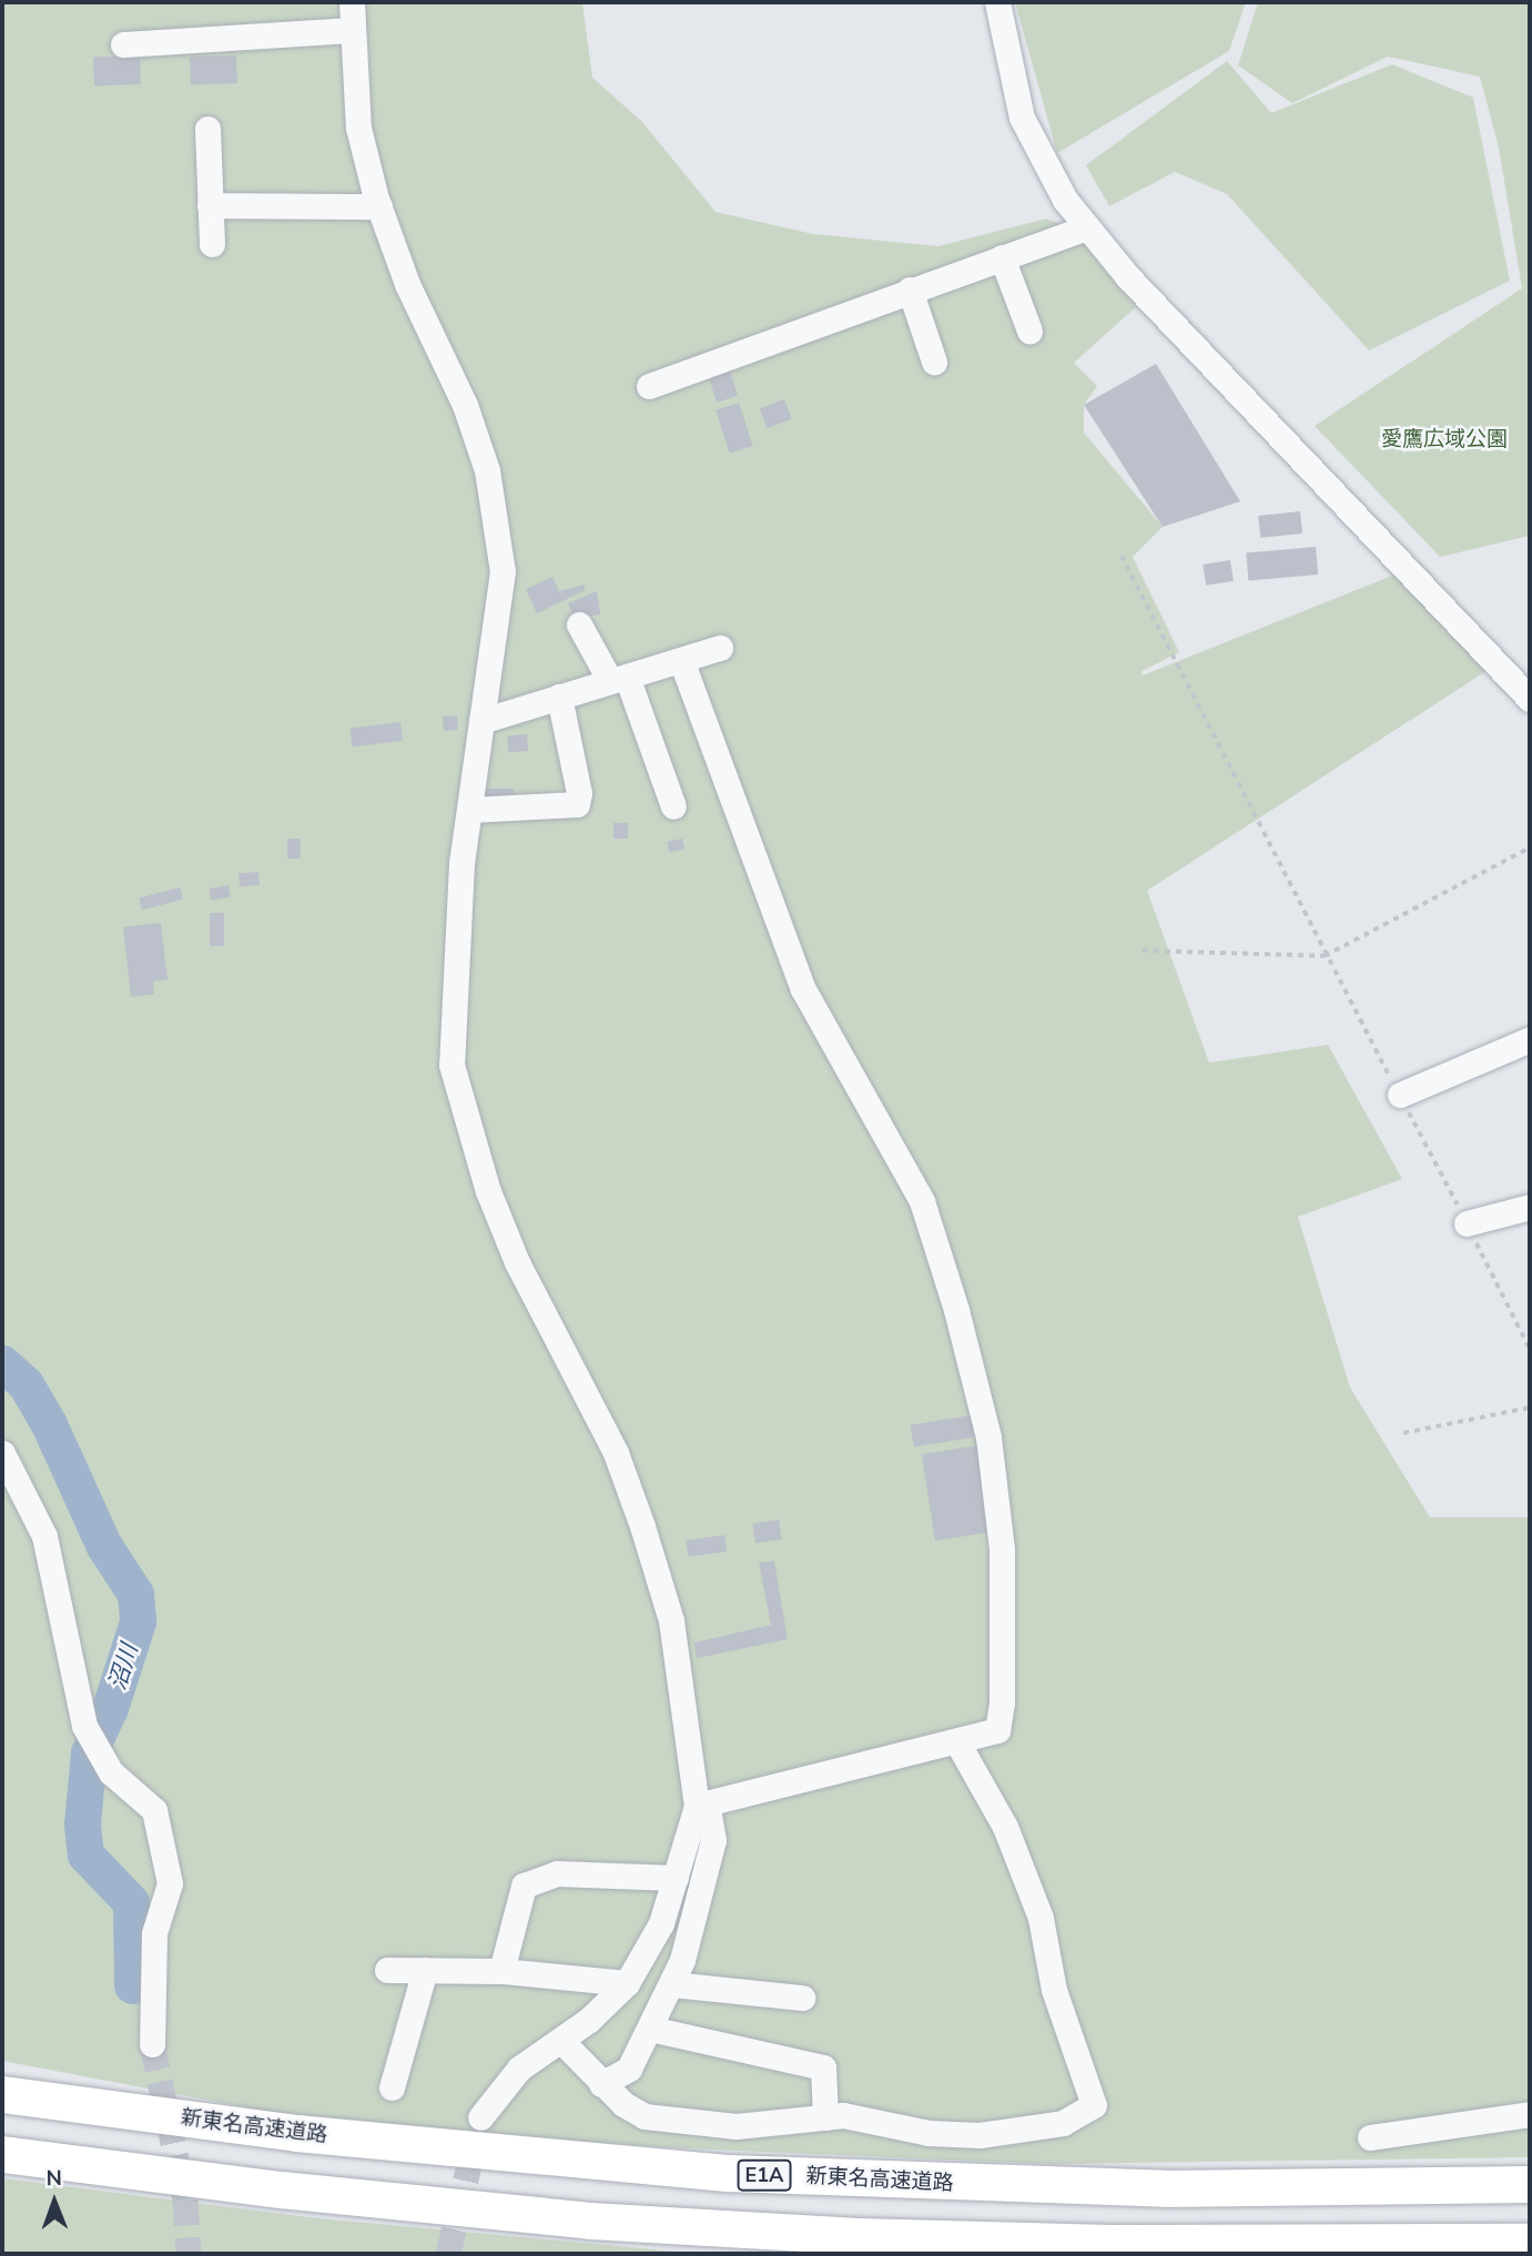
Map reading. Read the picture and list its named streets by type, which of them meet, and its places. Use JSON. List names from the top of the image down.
{
  "streets": {
    "highway": ["新東名高速道路", "E1A"]
  },
  "water": ["沼川"],
  "parks": ["愛鷹広域公園"],
  "north": "top"
}
